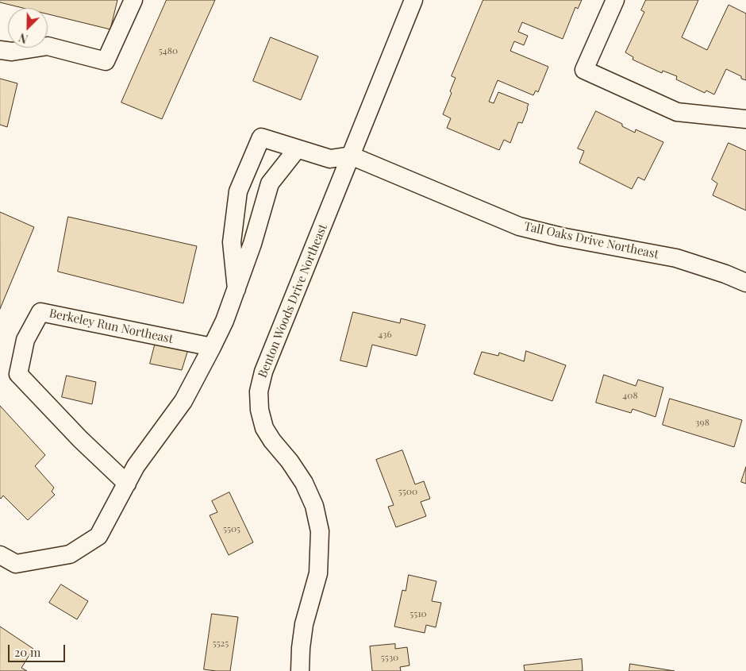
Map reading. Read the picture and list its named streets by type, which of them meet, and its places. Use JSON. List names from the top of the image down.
{
  "streets": {
    "street": ["Tall Oaks Drive Northeast", "Benton Woods Drive Northeast", "Berkeley Run Northeast"]
  },
  "crossings": [
    ["Tall Oaks Drive Northeast", "Benton Woods Drive Northeast"]
  ],
  "house_numbers": [
    "5480",
    "436",
    "408",
    "398",
    "5500",
    "5505",
    "5510",
    "5525",
    "5530"
  ],
  "scale_bar": "20 m",
  "north": "bottom left"
}
